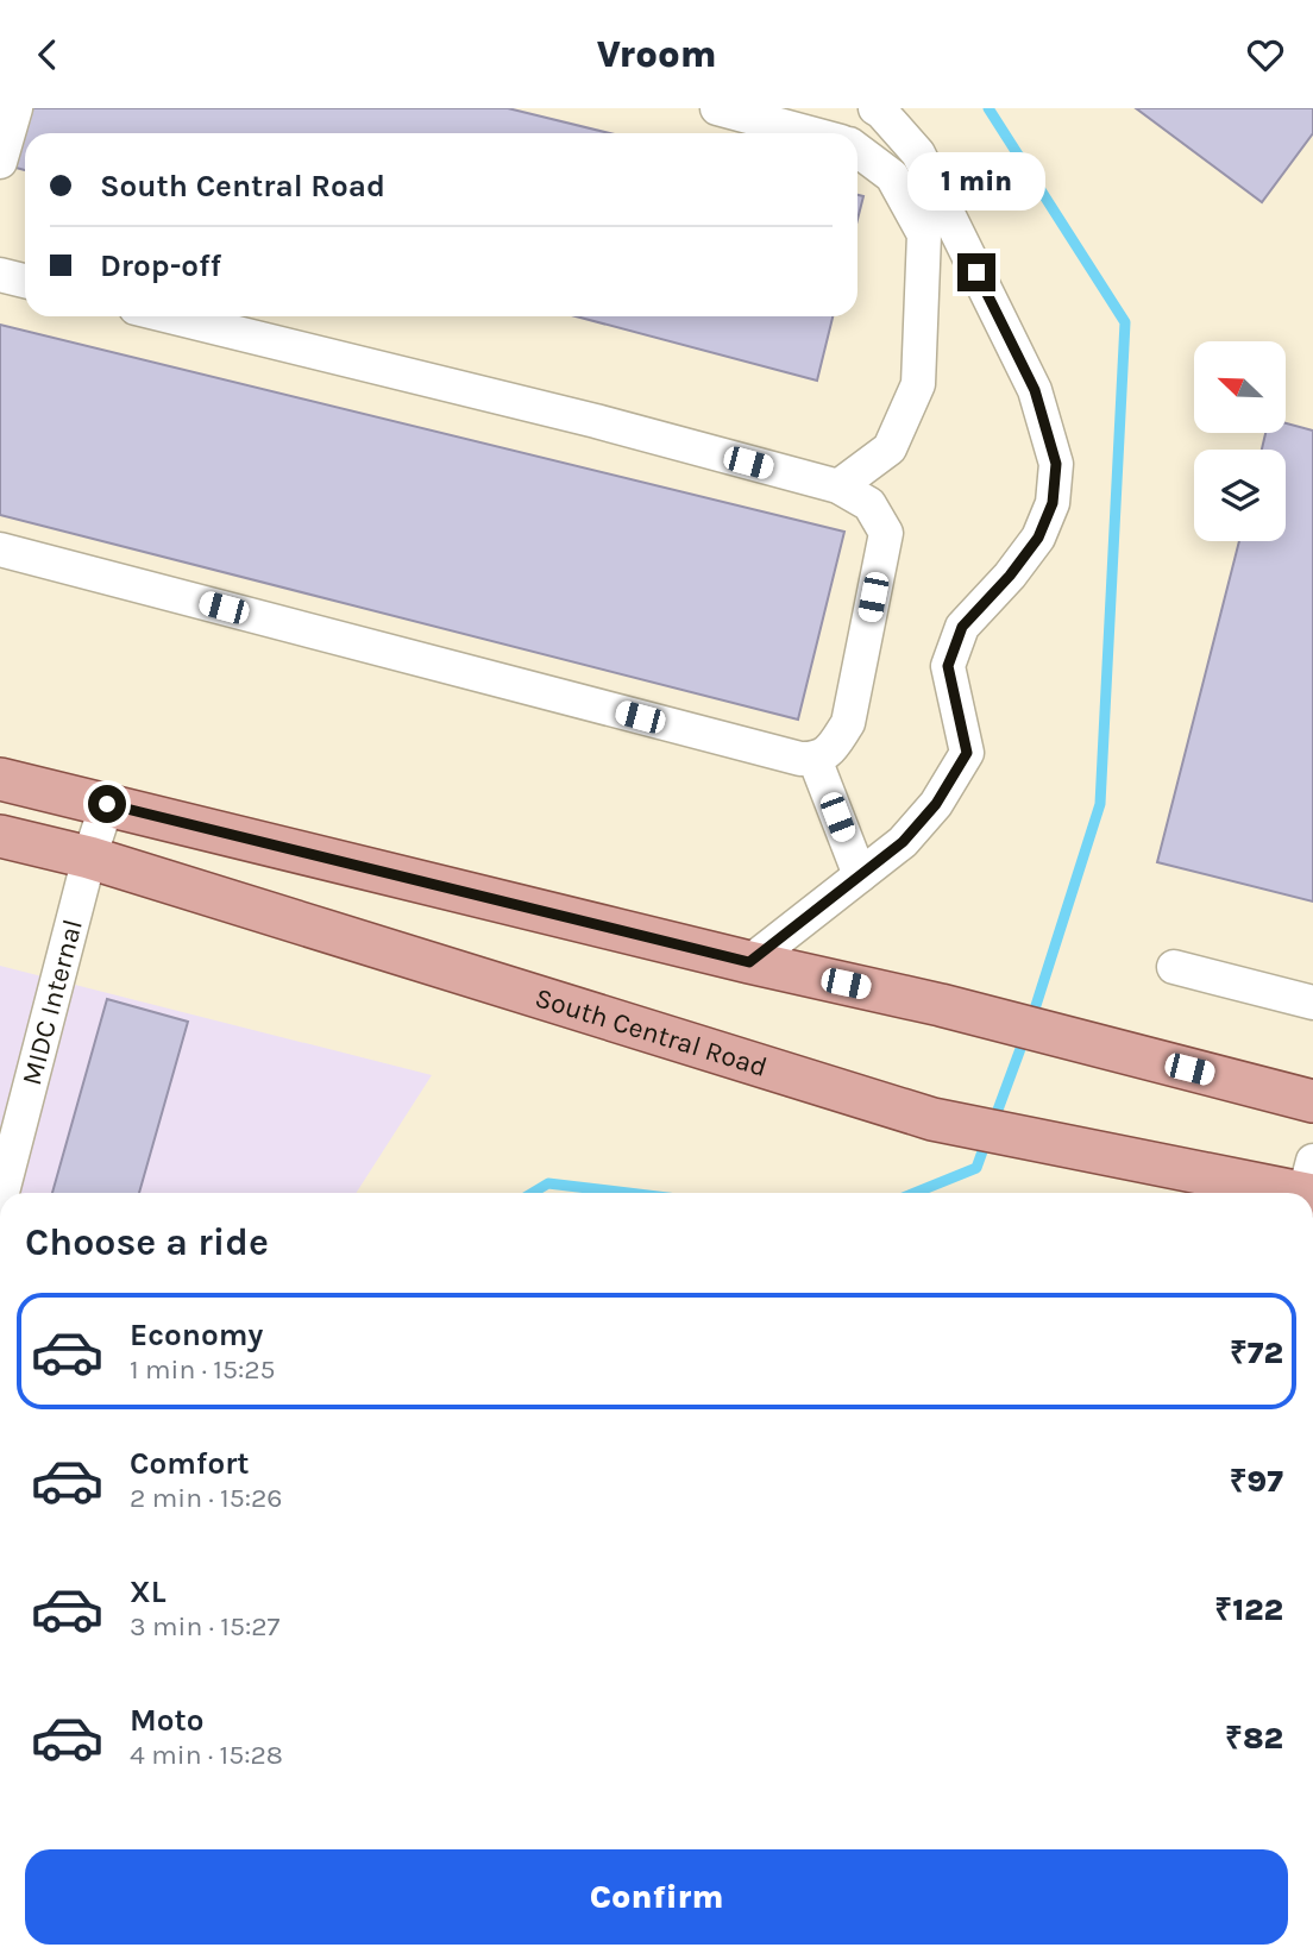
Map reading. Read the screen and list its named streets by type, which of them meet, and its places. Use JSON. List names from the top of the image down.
{
  "streets": {
    "main road": ["South Central Road"],
    "street": ["MIDC Internal"]
  },
  "crossings": [
    ["MIDC Internal", "South Central Road"]
  ],
  "north": "top left",
  "page": {
    "header": "Vroom",
    "banner": ["South Central Road", "Drop-off"],
    "bubble": "1 min",
    "heading": "Choose a ride",
    "list": [
      {
        "name": "Economy",
        "note": "1 min · 15:25",
        "value": "₹72"
      },
      {
        "name": "Comfort",
        "note": "2 min · 15:26",
        "value": "₹97"
      },
      {
        "name": "XL",
        "note": "3 min · 15:27",
        "value": "₹122"
      },
      {
        "name": "Moto",
        "note": "4 min · 15:28",
        "value": "₹82"
      }
    ],
    "buttons": "Confirm"
  }
}
